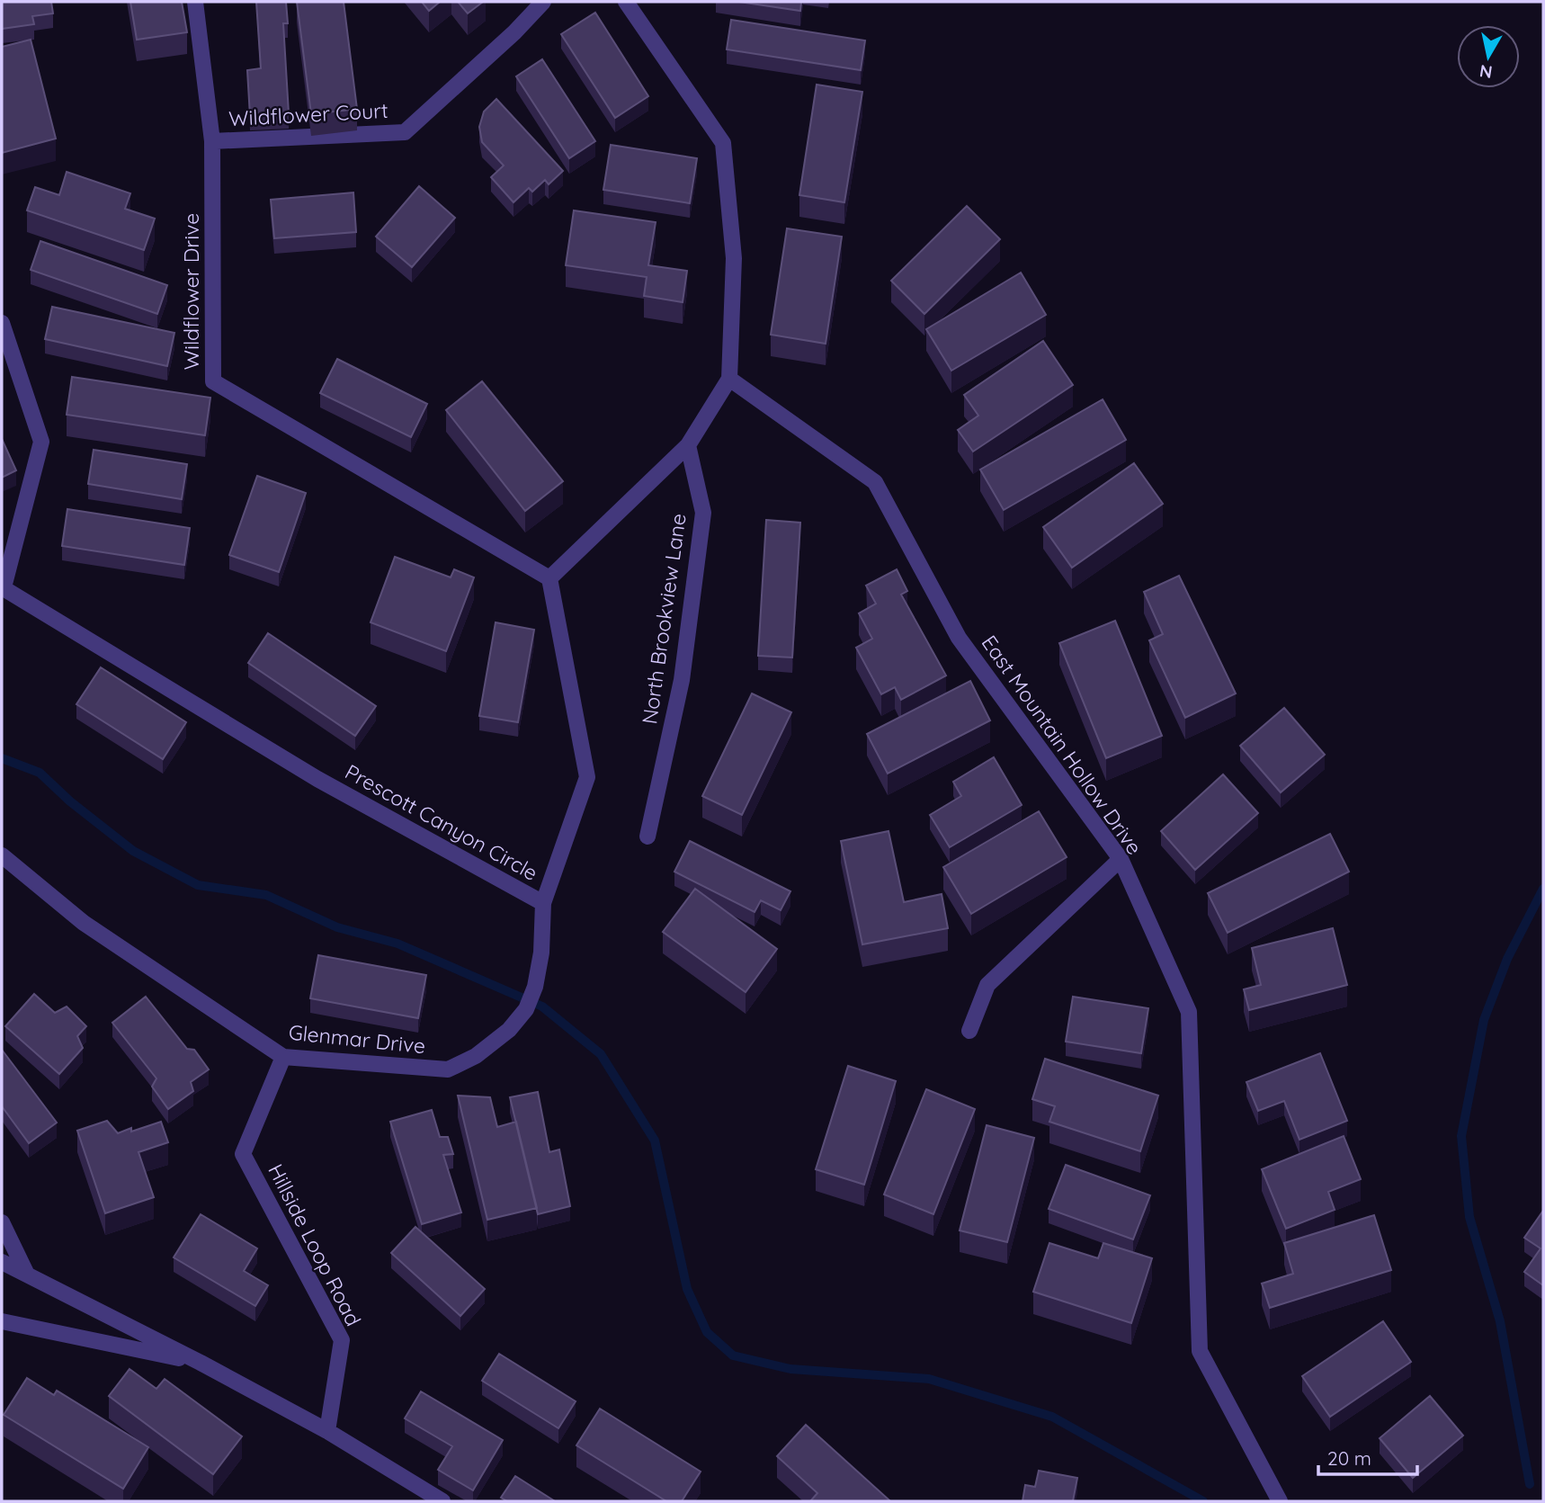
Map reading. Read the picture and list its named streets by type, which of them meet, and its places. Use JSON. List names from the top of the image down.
{
  "streets": {
    "street": [
      "Wildflower Court",
      "Wildflower Drive",
      "North Brookview Lane",
      "East Mountain Hollow Drive",
      "Prescott Canyon Circle",
      "Glenmar Drive",
      "Hillside Loop Road"
    ]
  },
  "crossings": [
    ["Wildflower Court", "Wildflower Drive"],
    ["Wildflower Drive", "Prescott Canyon Circle"],
    ["Prescott Canyon Circle", "Glenmar Drive"],
    ["Glenmar Drive", "Hillside Loop Road"]
  ],
  "scale_bar": "20 m",
  "north": "bottom"
}
